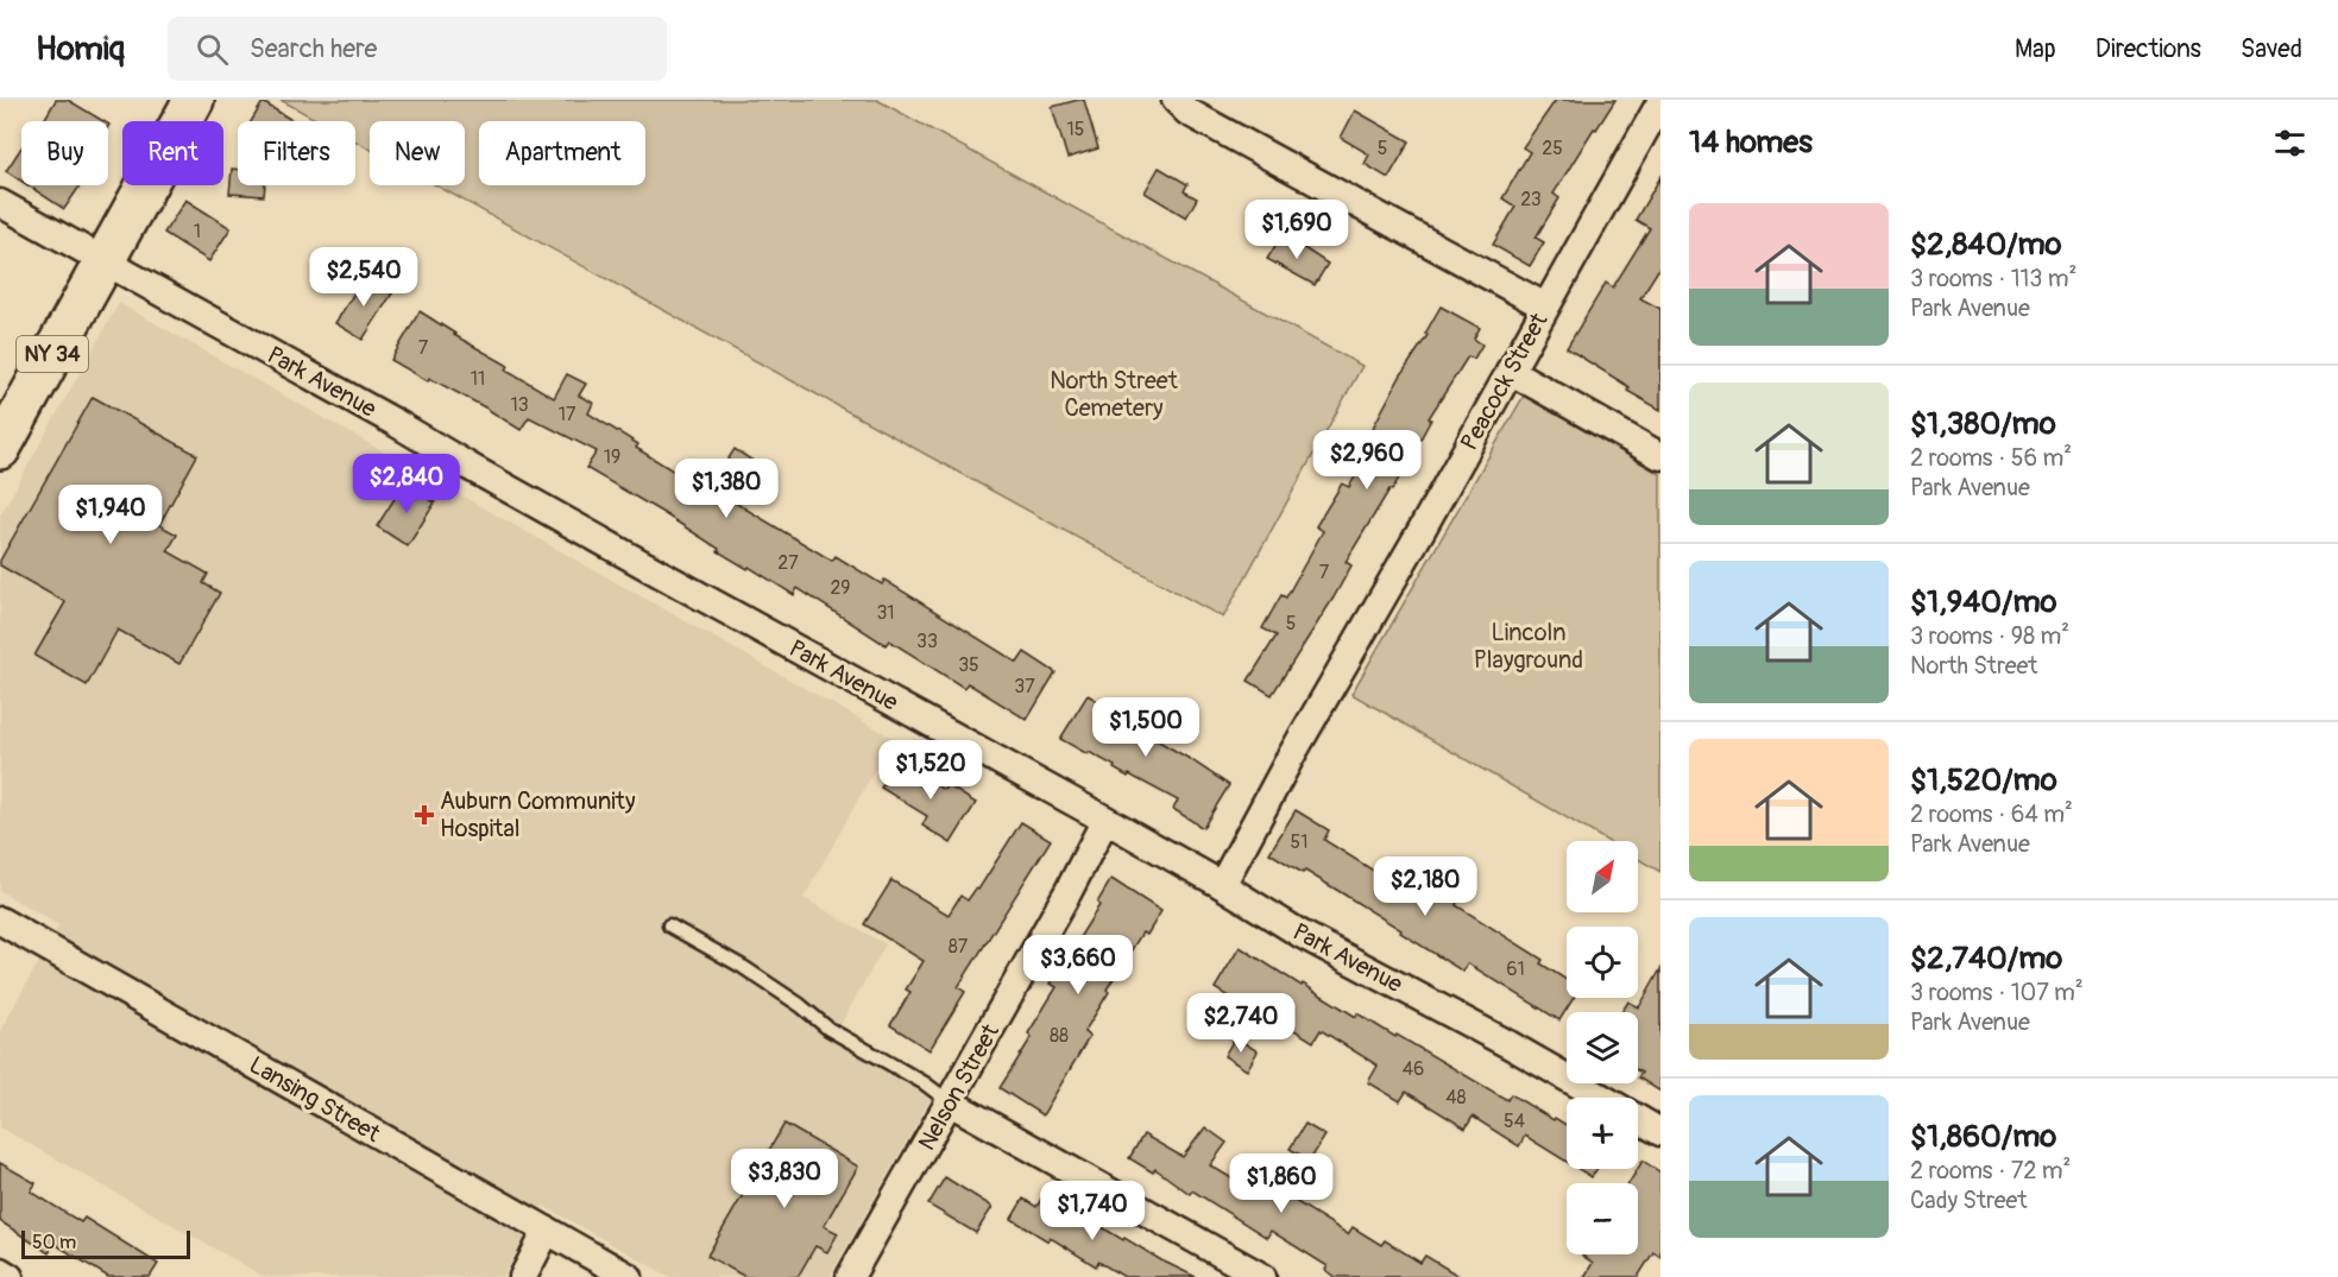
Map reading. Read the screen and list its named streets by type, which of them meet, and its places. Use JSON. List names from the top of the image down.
{
  "streets": {
    "main road": ["NY 34"],
    "street": [
      "Park Avenue",
      "Peacock Street",
      "Nelson Street",
      "Lansing Street"
    ]
  },
  "crossings": [
    ["NY 34", "Park Avenue"],
    ["Park Avenue", "Peacock Street"],
    ["Park Avenue", "Nelson Street"]
  ],
  "parks": ["North Street Cemetery", "Lincoln Playground"],
  "places": {
    "health": ["Auburn Community Hospital"]
  },
  "house_numbers": [
    "15",
    "5",
    "25",
    "23",
    "1",
    "7",
    "11",
    "13",
    "17",
    "19",
    "27",
    "7",
    "29",
    "31",
    "5",
    "33",
    "35",
    "37",
    "51",
    "87",
    "61",
    "88",
    "46",
    "48",
    "54"
  ],
  "scale_bar": "50 m",
  "north": "top right",
  "page": {
    "header": "Homiq",
    "search": "Search here",
    "nav": ["Map", "Directions", "Saved"],
    "heading": "14 homes",
    "chip": [
      "Buy",
      "Rent",
      "Filters",
      "New",
      "Apartment"
    ],
    "list": [
      {
        "name": "$2,840/mo",
        "note": "3 rooms · 113 m² · Park Avenue"
      },
      {
        "name": "$1,380/mo",
        "note": "2 rooms · 56 m² · Park Avenue"
      },
      {
        "name": "$1,940/mo",
        "note": "3 rooms · 98 m² · North Street"
      },
      {
        "name": "$1,520/mo",
        "note": "2 rooms · 64 m² · Park Avenue"
      },
      {
        "name": "$2,740/mo",
        "note": "3 rooms · 107 m² · Park Avenue"
      },
      {
        "name": "$1,860/mo",
        "note": "2 rooms · 72 m² · Cady Street"
      }
    ],
    "price": [
      "$1,690",
      "$2,540",
      "$2,960",
      "$2,840",
      "$1,380",
      "$1,940",
      "$1,500",
      "$1,520",
      "$2,180",
      "$3,660",
      "$2,740",
      "$3,830",
      "$1,860",
      "$1,740"
    ],
    "map_buttons": ["+", "−"],
    "scale": "50 m"
  }
}
